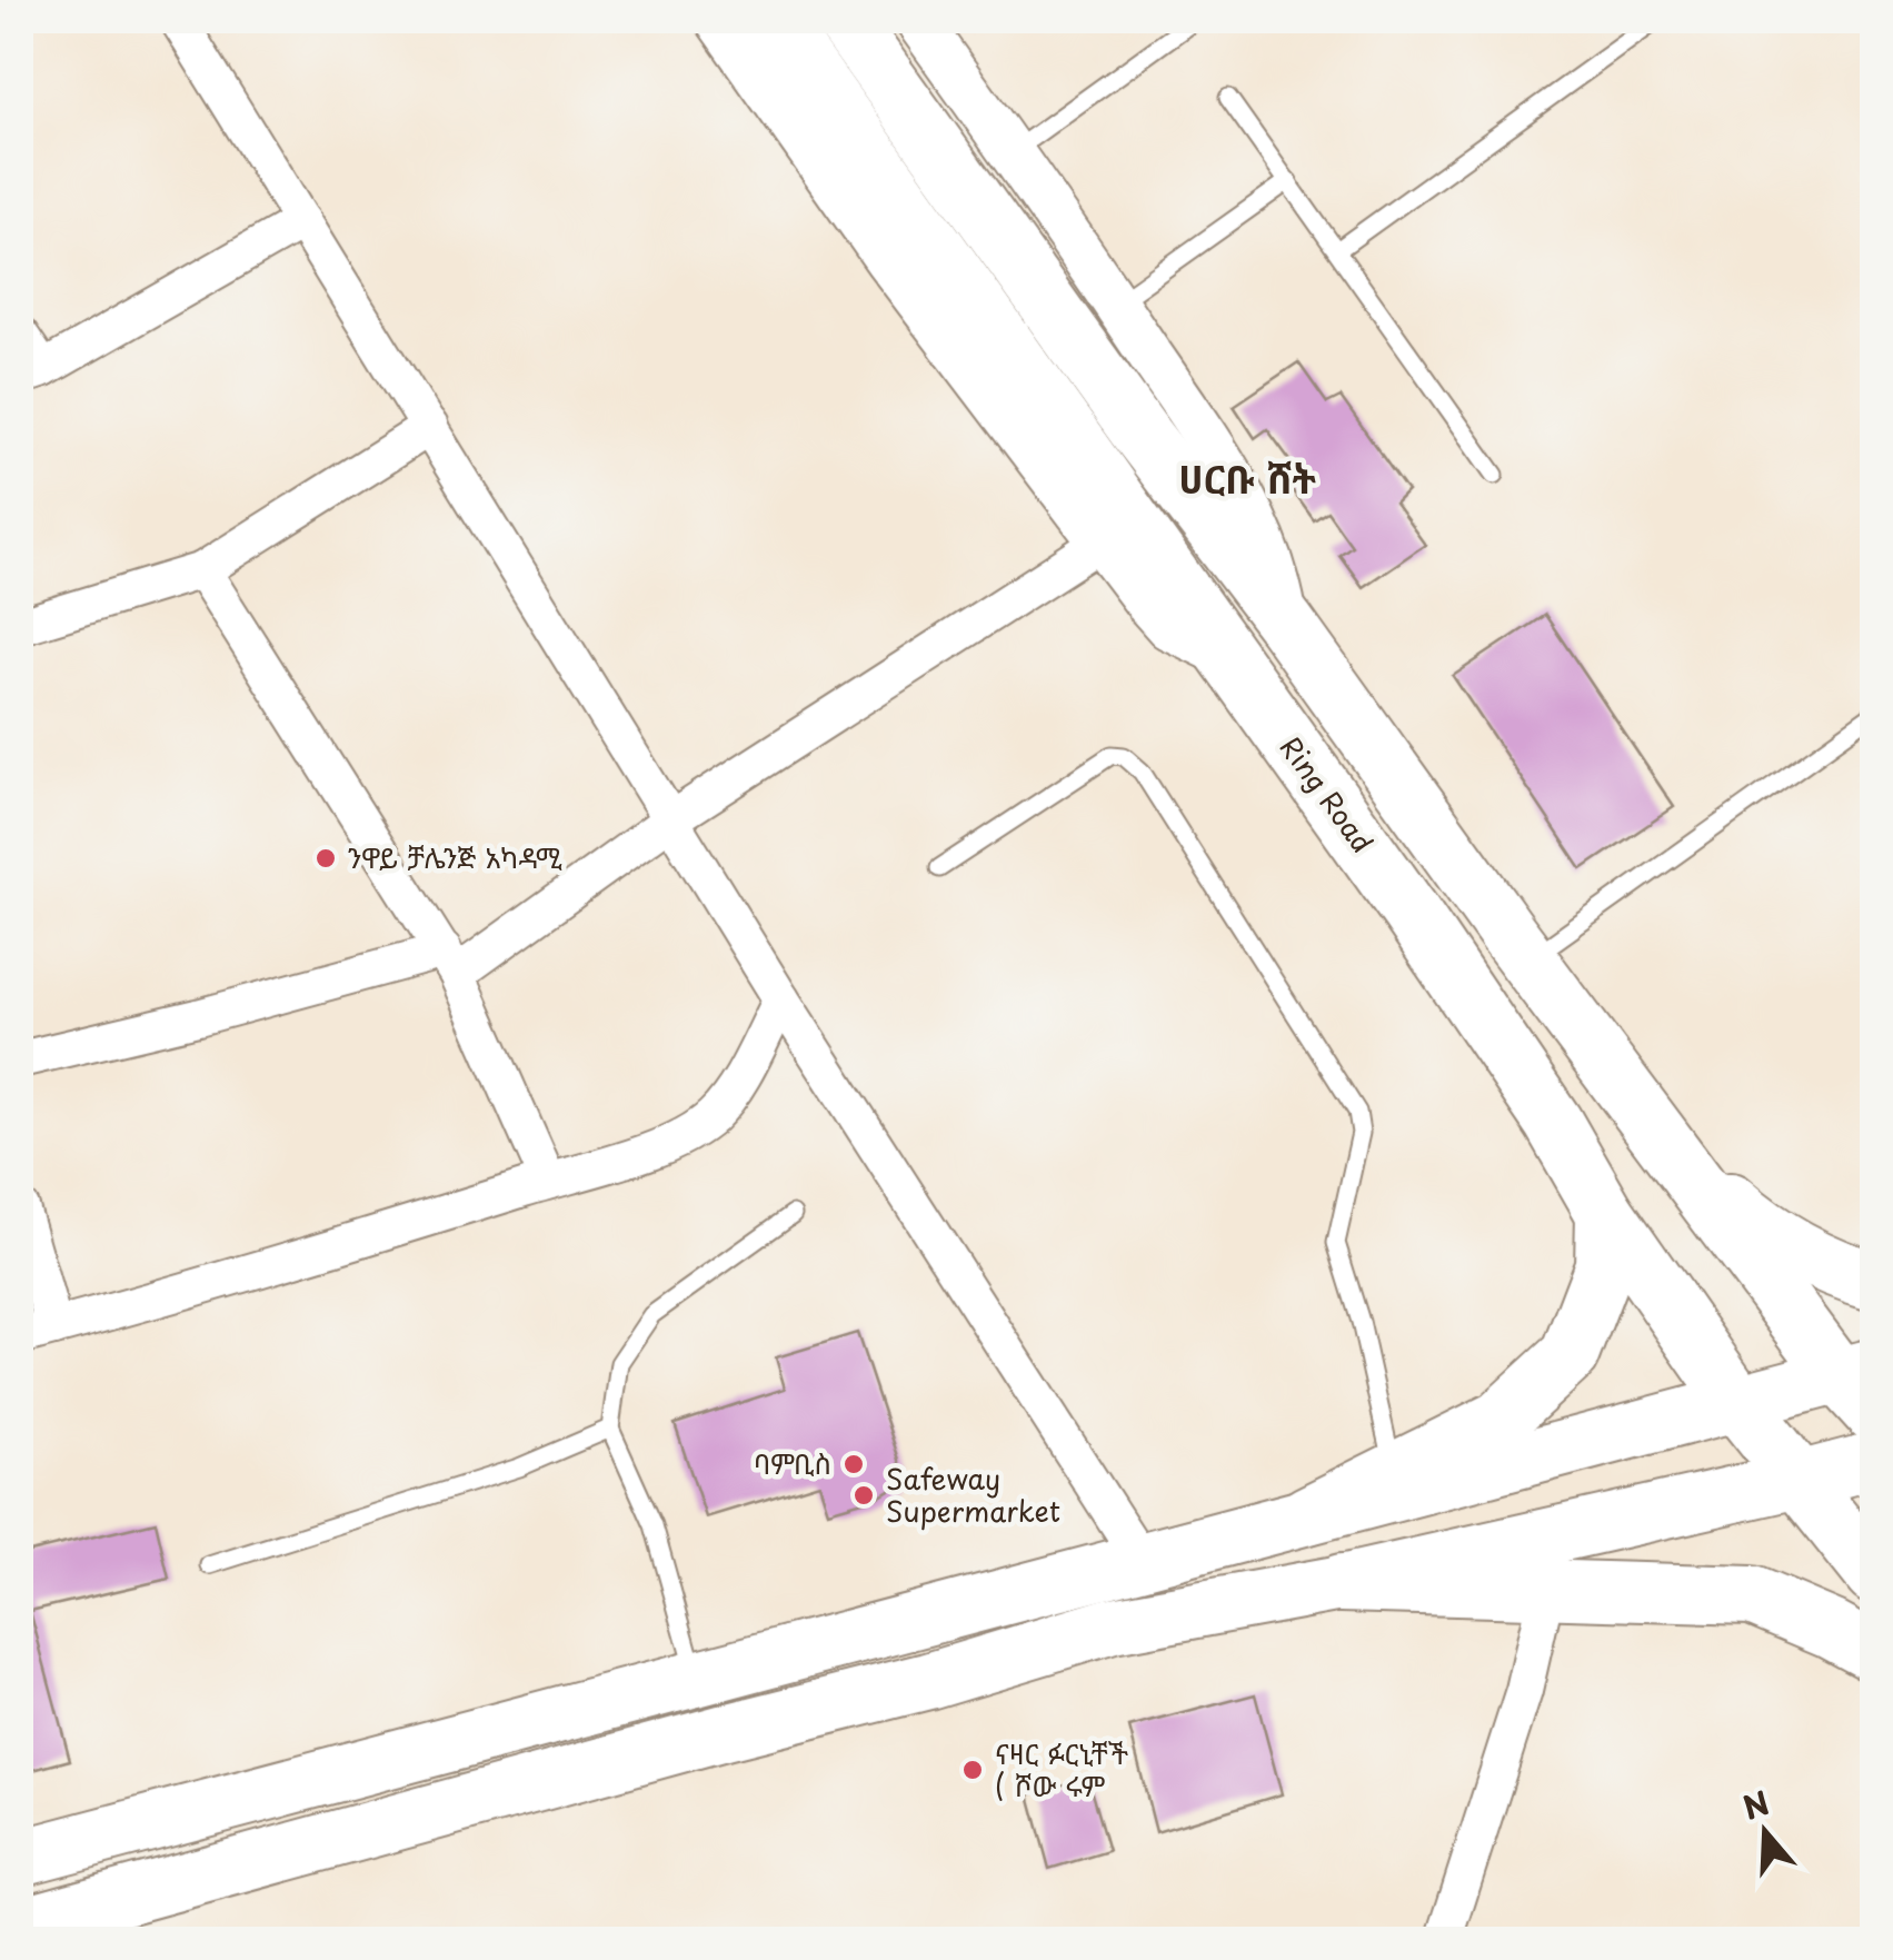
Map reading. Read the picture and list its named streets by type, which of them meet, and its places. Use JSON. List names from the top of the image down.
{
  "streets": {
    "highway": ["Ring Road"]
  },
  "districts": ["ሀርቡ ሸት"],
  "places": [
    "ንዋይ ቻሌንጅ አካዳሚ",
    "ባምቢስ",
    "Safeway Supermarket",
    "ናዛር ፉርኒቸች ( ሾው ሩም"
  ],
  "north": "top"
}
